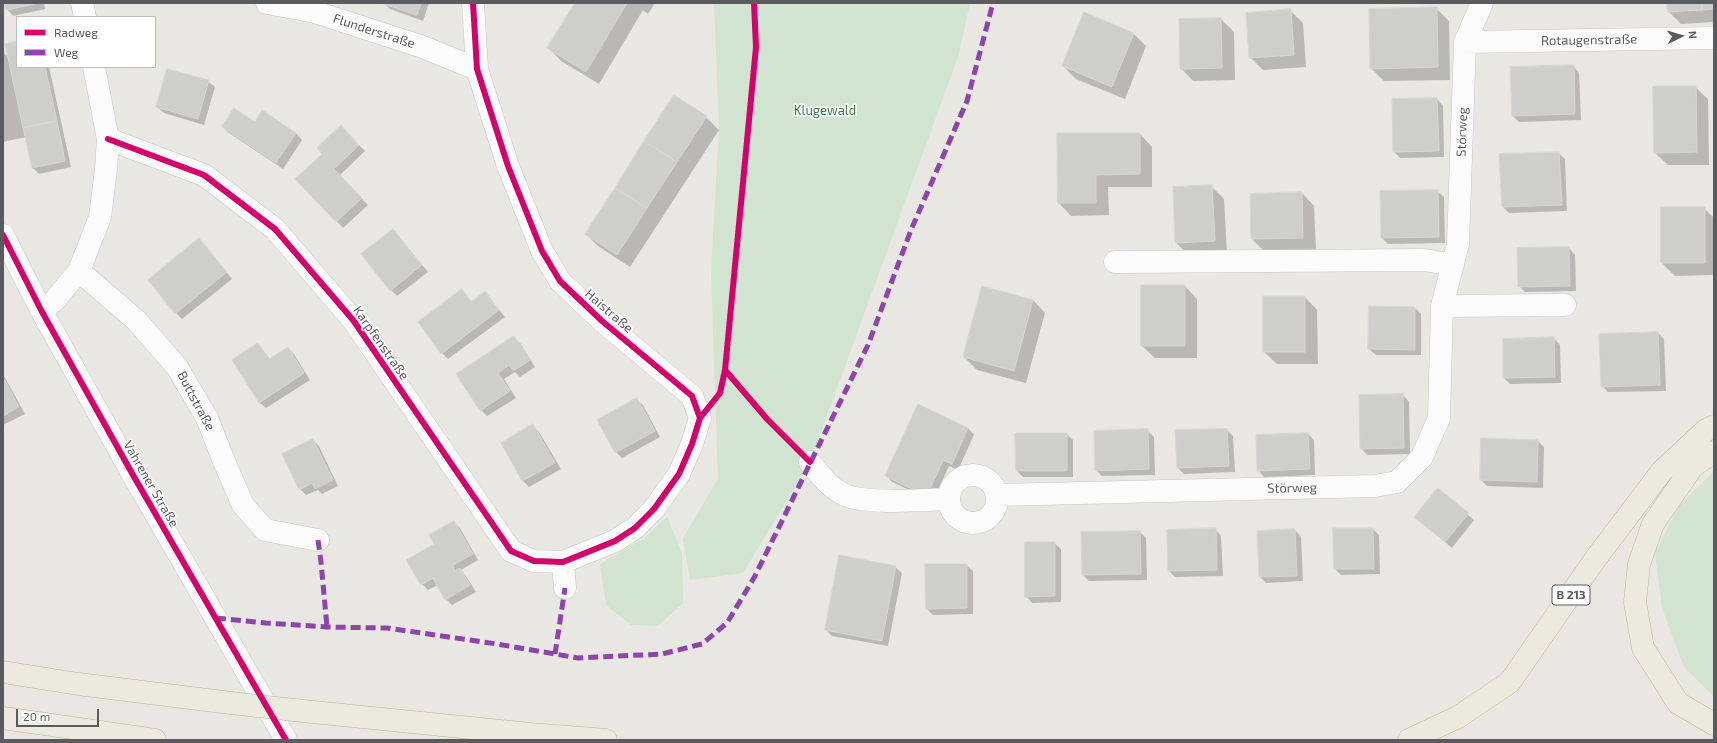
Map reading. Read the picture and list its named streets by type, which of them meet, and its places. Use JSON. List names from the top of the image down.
{
  "streets": {
    "highway": ["B 213"],
    "street": [
      "Flunderstraße",
      "Rotaugenstraße",
      "Störweg",
      "Haistraße",
      "Karpfenstraße",
      "Buttstraße",
      "Vahrener Straße"
    ]
  },
  "crossings": [
    ["Flunderstraße", "Haistraße"],
    ["Rotaugenstraße", "Störweg"],
    ["Haistraße", "Karpfenstraße"]
  ],
  "parks": ["Klugewald"],
  "legend": ["Radweg", "Weg"],
  "scale_bar": "20 m",
  "north": "right"
}
